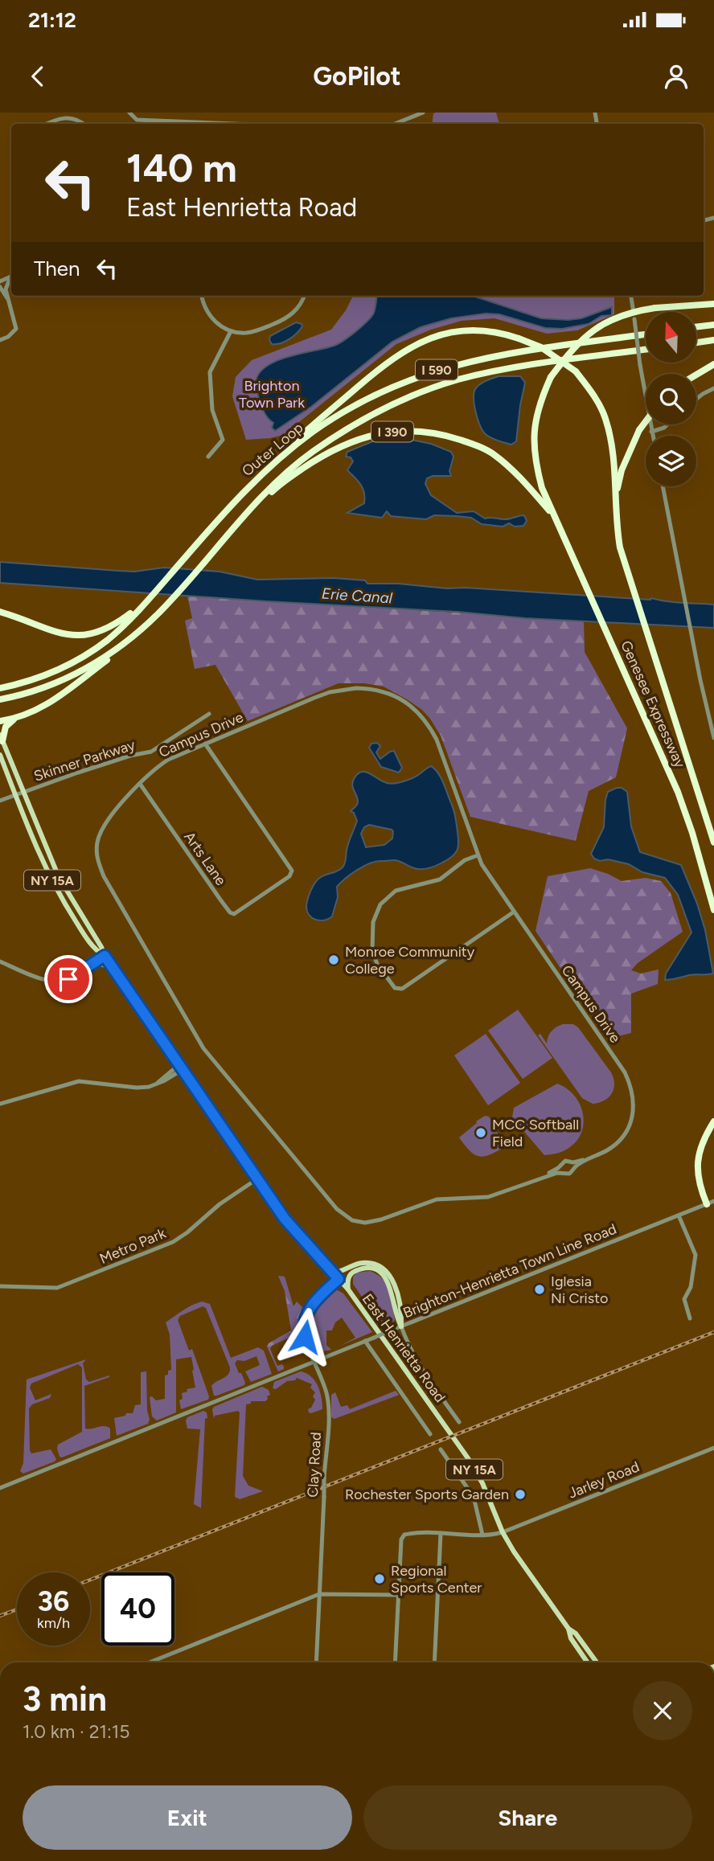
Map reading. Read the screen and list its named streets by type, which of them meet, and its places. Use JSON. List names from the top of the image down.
{
  "streets": {
    "highway": [
      "I 590",
      "I 390",
      "Outer Loop",
      "Genesee Expressway"
    ],
    "main road": ["NY 15A", "East Henrietta Road"],
    "street": [
      "Campus Drive",
      "Skinner Parkway",
      "Arts Lane",
      "Metro Park",
      "Brighton-Henrietta Town Line Road",
      "Clay Road",
      "Jarley Road"
    ]
  },
  "crossings": [
    ["I 390", "Outer Loop"],
    ["I 390", "Genesee Expressway"],
    ["Outer Loop", "Genesee Expressway"],
    ["Campus Drive", "Arts Lane"],
    ["Skinner Parkway", "East Henrietta Road"],
    ["Metro Park", "East Henrietta Road"],
    ["Brighton-Henrietta Town Line Road", "Clay Road"],
    ["East Henrietta Road", "Clay Road"],
    ["East Henrietta Road", "Jarley Road"]
  ],
  "water": ["Erie Canal"],
  "parks": ["Brighton Town Park"],
  "places": [
    "Monroe Community College",
    "MCC Softball Field",
    "Iglesia Ni Cristo",
    "Rochester Sports Garden",
    "Regional Sports Center"
  ],
  "north": "top",
  "page": {
    "status": "21:12",
    "header": "GoPilot",
    "turn": ["140 m", "East Henrietta Road"],
    "then": "Then",
    "speed": "36 km/h",
    "limit": "40",
    "heading": ["3 min", "1.0 km · 21:15"],
    "buttons": ["Exit", "Share"]
  }
}
